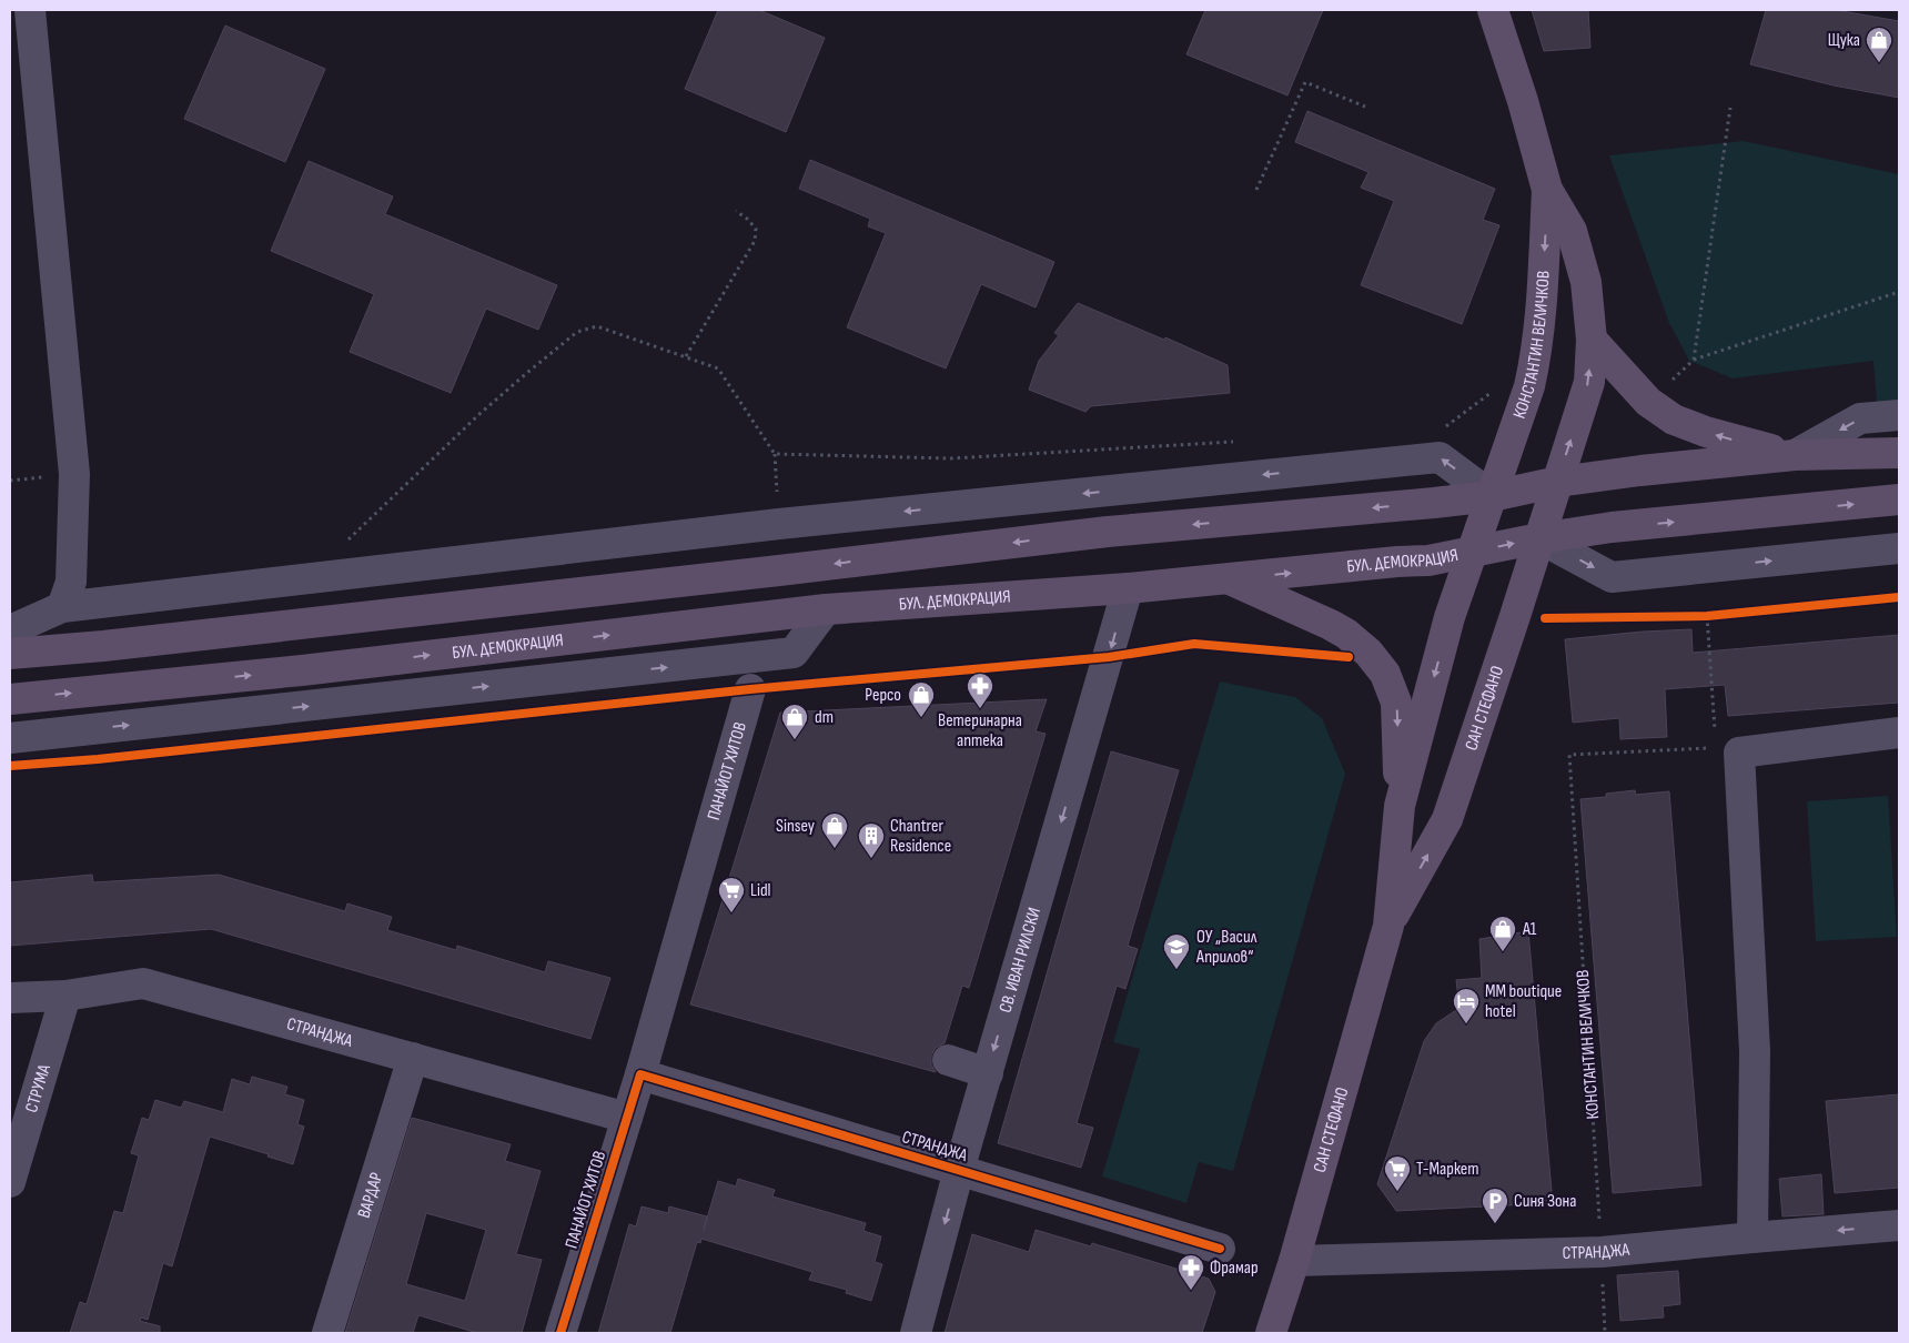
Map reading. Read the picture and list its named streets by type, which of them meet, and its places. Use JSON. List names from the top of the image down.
{
  "streets": {
    "main road": ["КОНСТАНТИН ВЕЛИЧКОВ", "БУЛ. ДЕМОКРАЦИЯ", "САН СТЕФАНО"],
    "street": [
      "ПАНАЙОТ ХИТОВ",
      "СВ. ИВАН РИЛСКИ",
      "СТРАНДЖА",
      "СТРУМА",
      "ВАРДАР"
    ]
  },
  "crossings": [
    ["КОНСТАНТИН ВЕЛИЧКОВ", "САН СТЕФАНО"],
    ["КОНСТАНТИН ВЕЛИЧКОВ", "СТРАНДЖА"],
    ["БУЛ. ДЕМОКРАЦИЯ", "САН СТЕФАНО"],
    ["БУЛ. ДЕМОКРАЦИЯ", "СВ. ИВАН РИЛСКИ"],
    ["САН СТЕФАНО", "СТРАНДЖА"],
    ["ПАНАЙОТ ХИТОВ", "СТРАНДЖА"],
    ["СВ. ИВАН РИЛСКИ", "СТРАНДЖА"],
    ["СТРАНДЖА", "СТРУМА"],
    ["СТРАНДЖА", "ВАРДАР"]
  ],
  "one_way": ["СВ. ИВАН РИЛСКИ"],
  "places": {
    "shop": [
      "Щука",
      "Pepco",
      "dm",
      "Sinsey",
      "A1"
    ],
    "pharmacy": ["Ветеринарна аптека", "Фрамар"],
    "building": ["Chantrer Residence"],
    "supermarket": ["Lidl", "Т-Маркет"],
    "school or university": ["ОУ „Васил Априлов“"],
    "hotel": ["MM boutique hotel"],
    "parking": ["Синя Зона"]
  }
}
